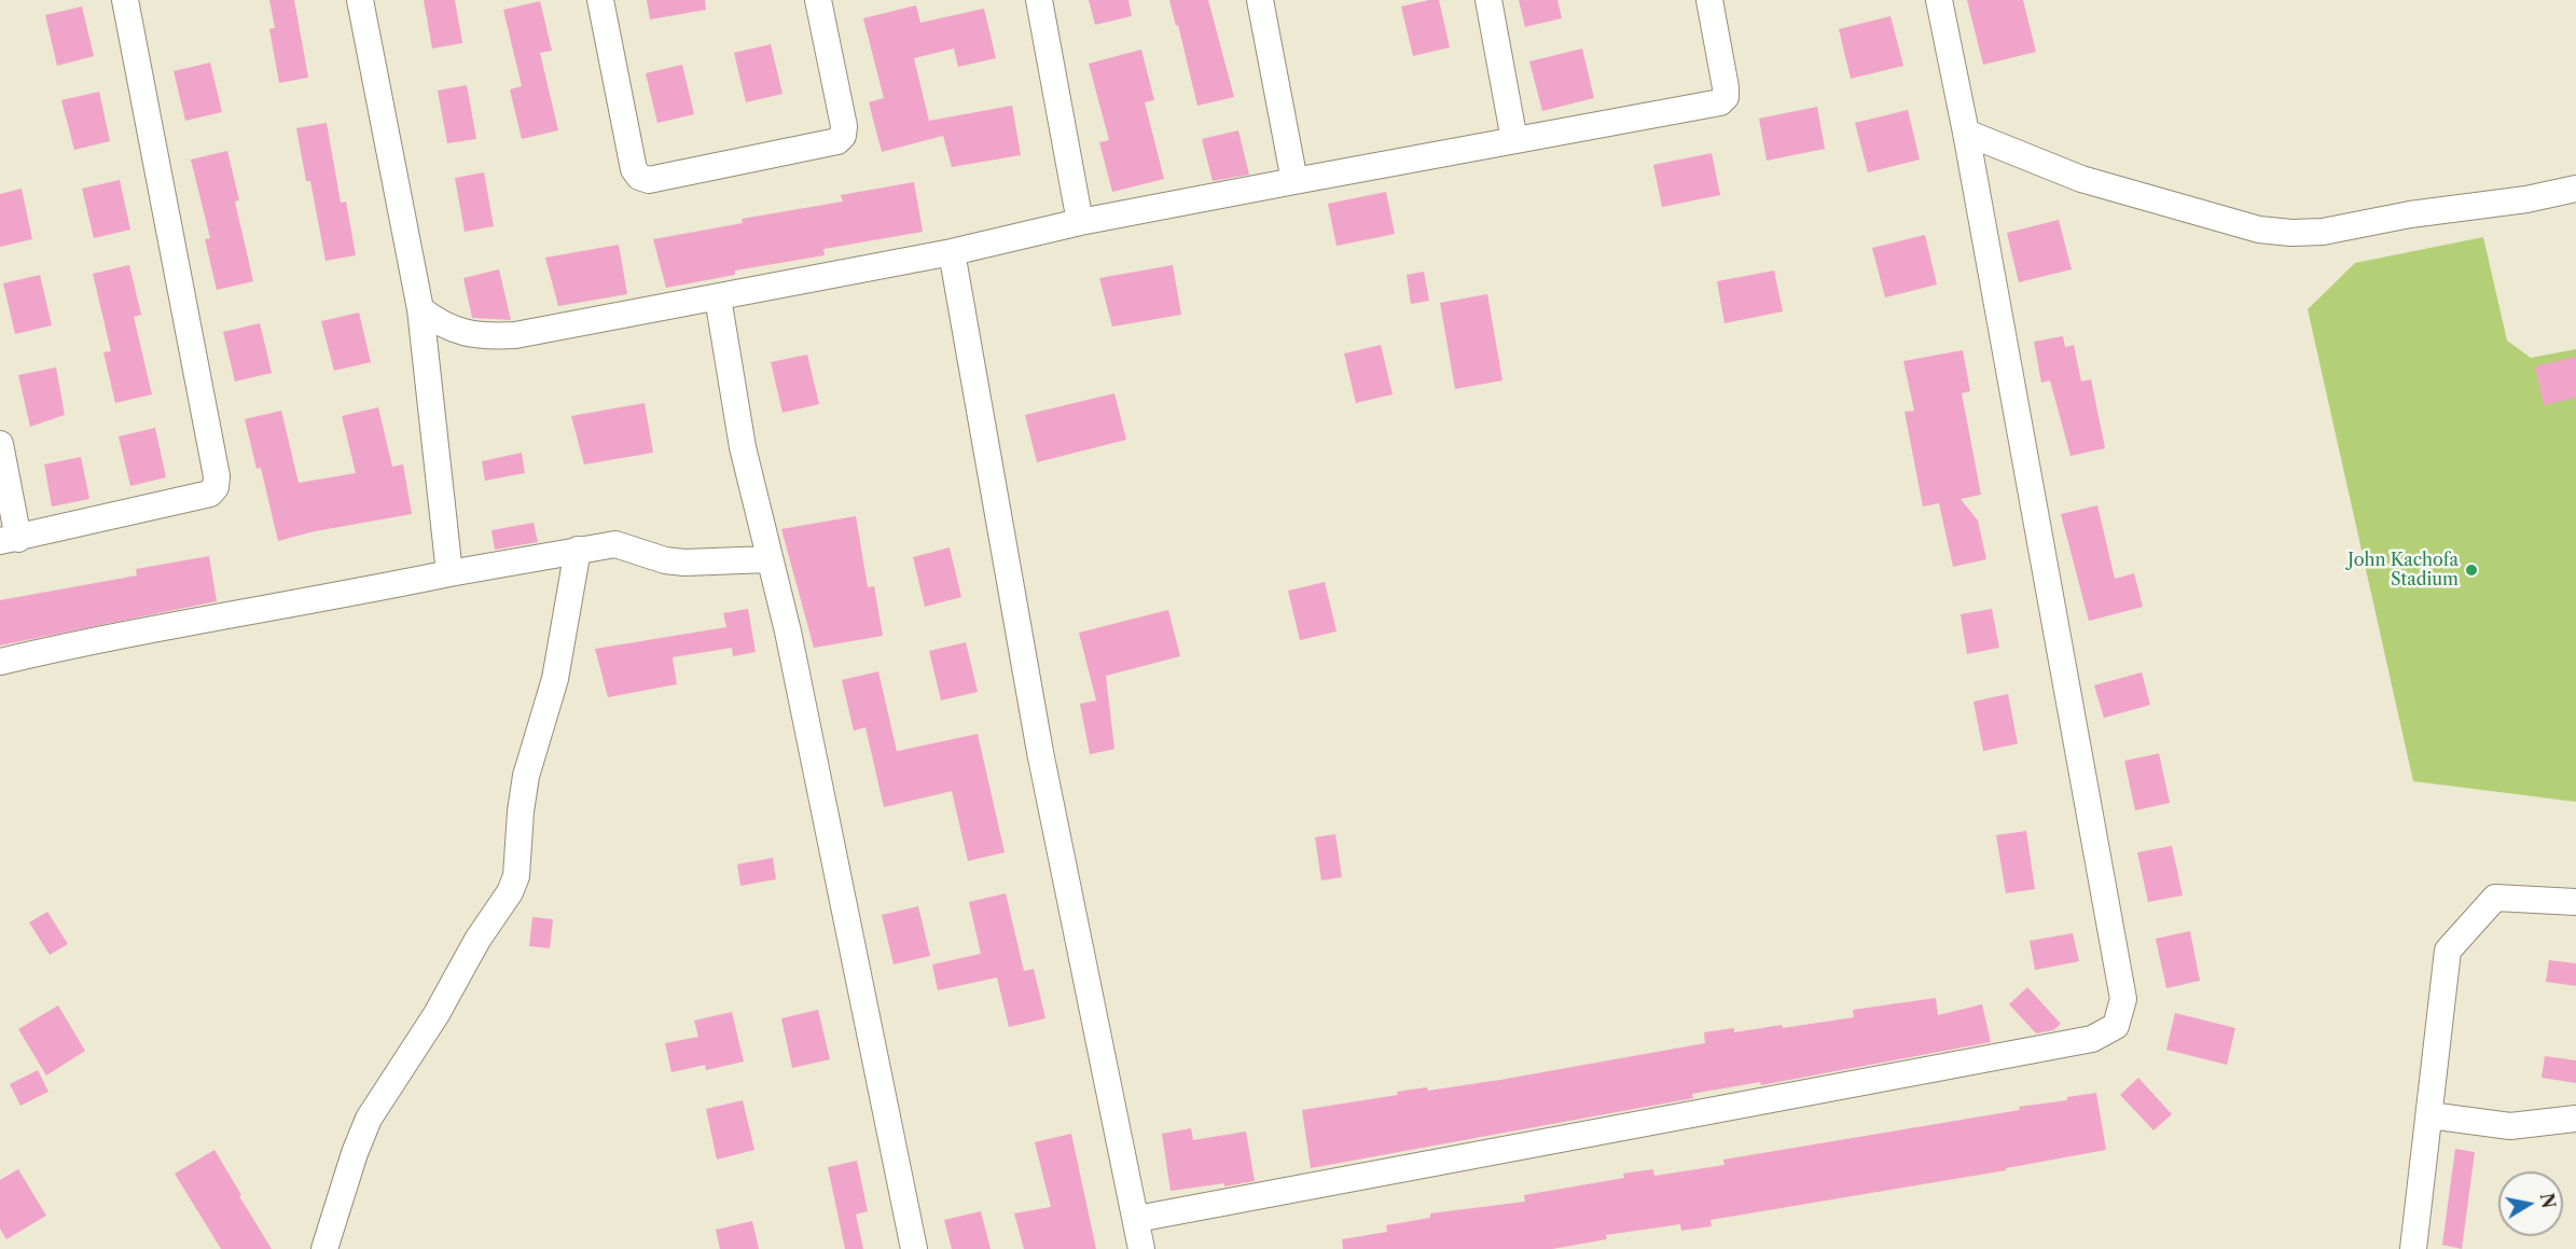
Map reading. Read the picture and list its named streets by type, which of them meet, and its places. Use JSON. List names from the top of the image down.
{
  "places": ["John Kachofa Stadium"],
  "north": "right"
}
